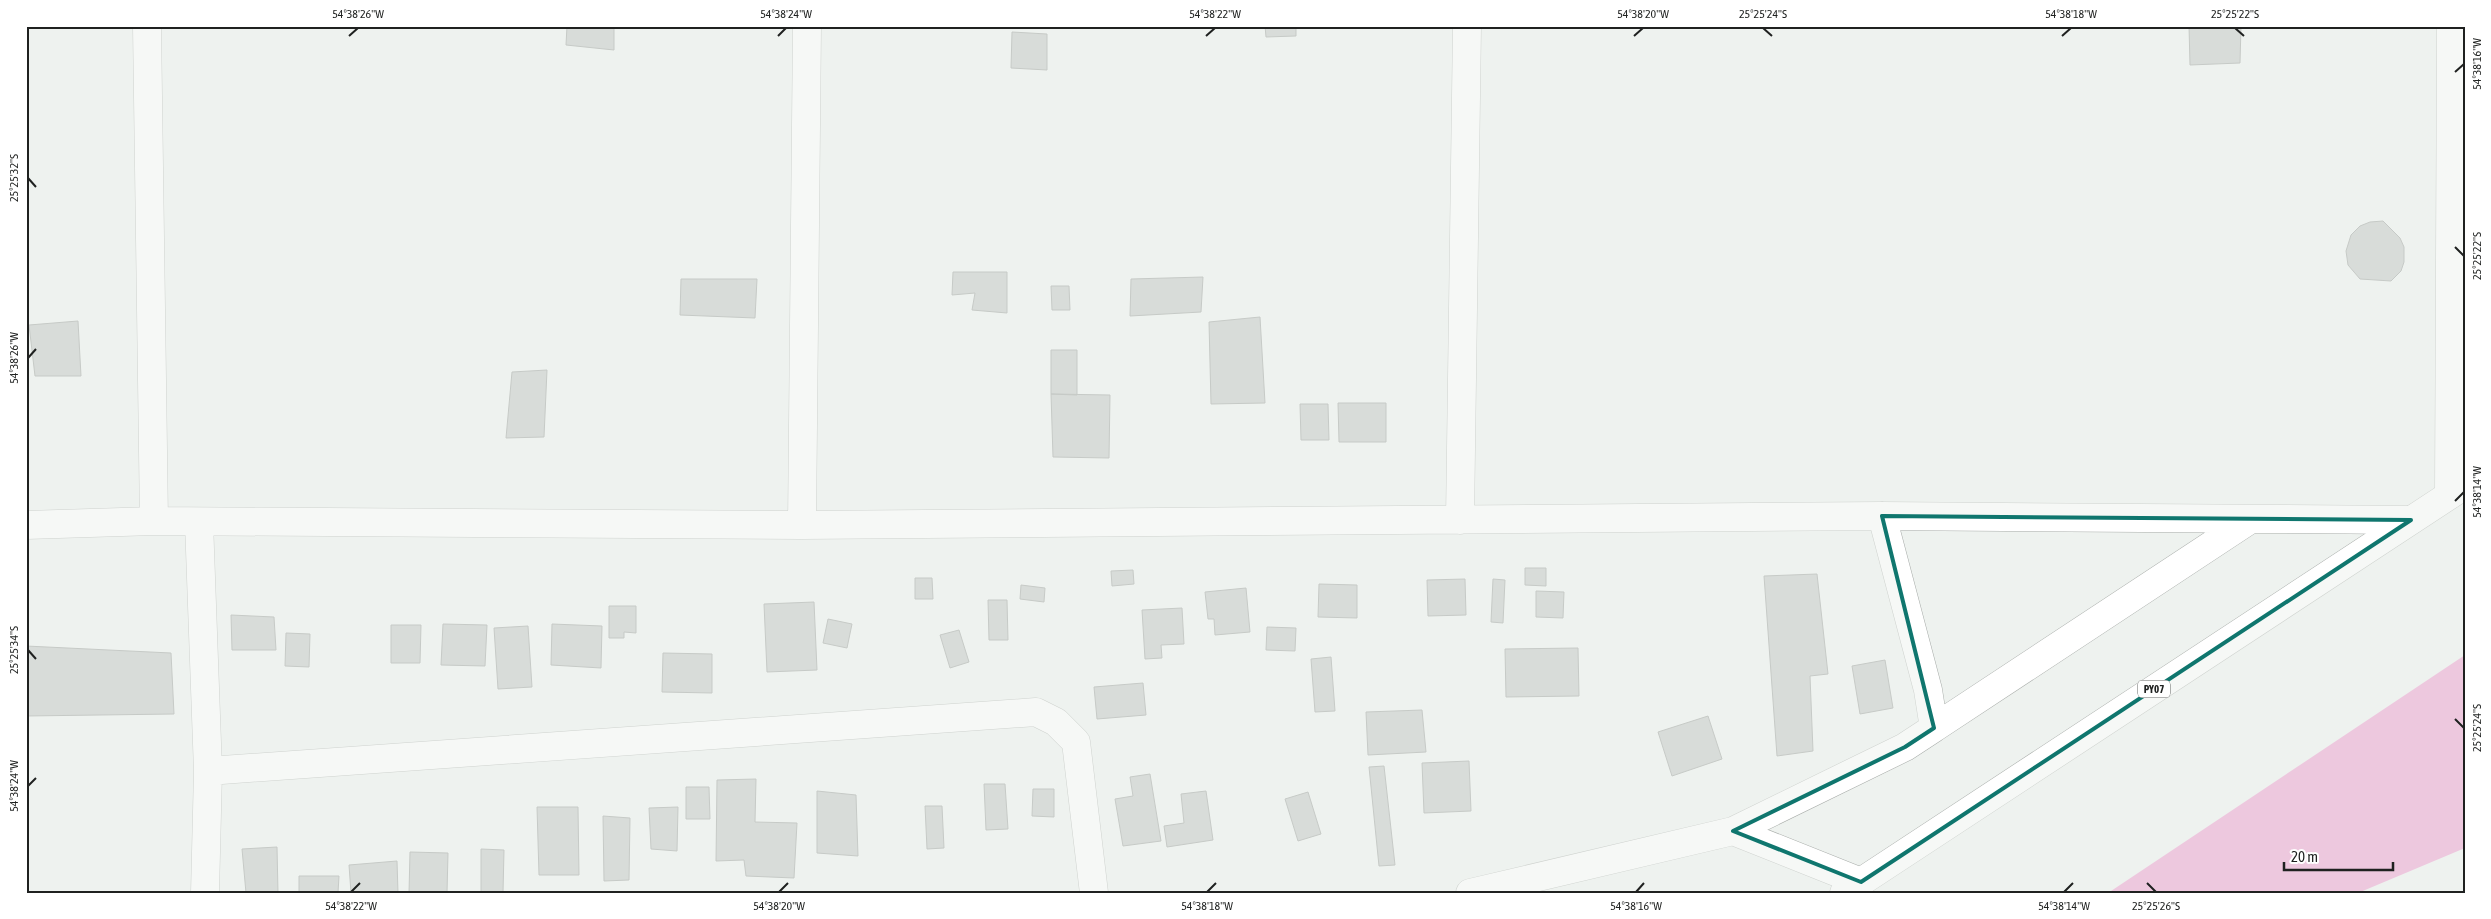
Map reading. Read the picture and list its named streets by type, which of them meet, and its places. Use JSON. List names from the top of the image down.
{
  "streets": {
    "main road": ["PY07"]
  },
  "scale_bar": "20 m",
  "coordinates": [
    "54°38'26\"W",
    "54°38'24\"W",
    "54°38'22\"W",
    "54°38'20\"W",
    "25°25'24\"S",
    "54°38'18\"W",
    "25°25'22\"S",
    "54°38'16\"W",
    "25°25'32\"S",
    "54°38'14\"W",
    "25°25'34\"S",
    "25°25'26\"S"
  ]
}
